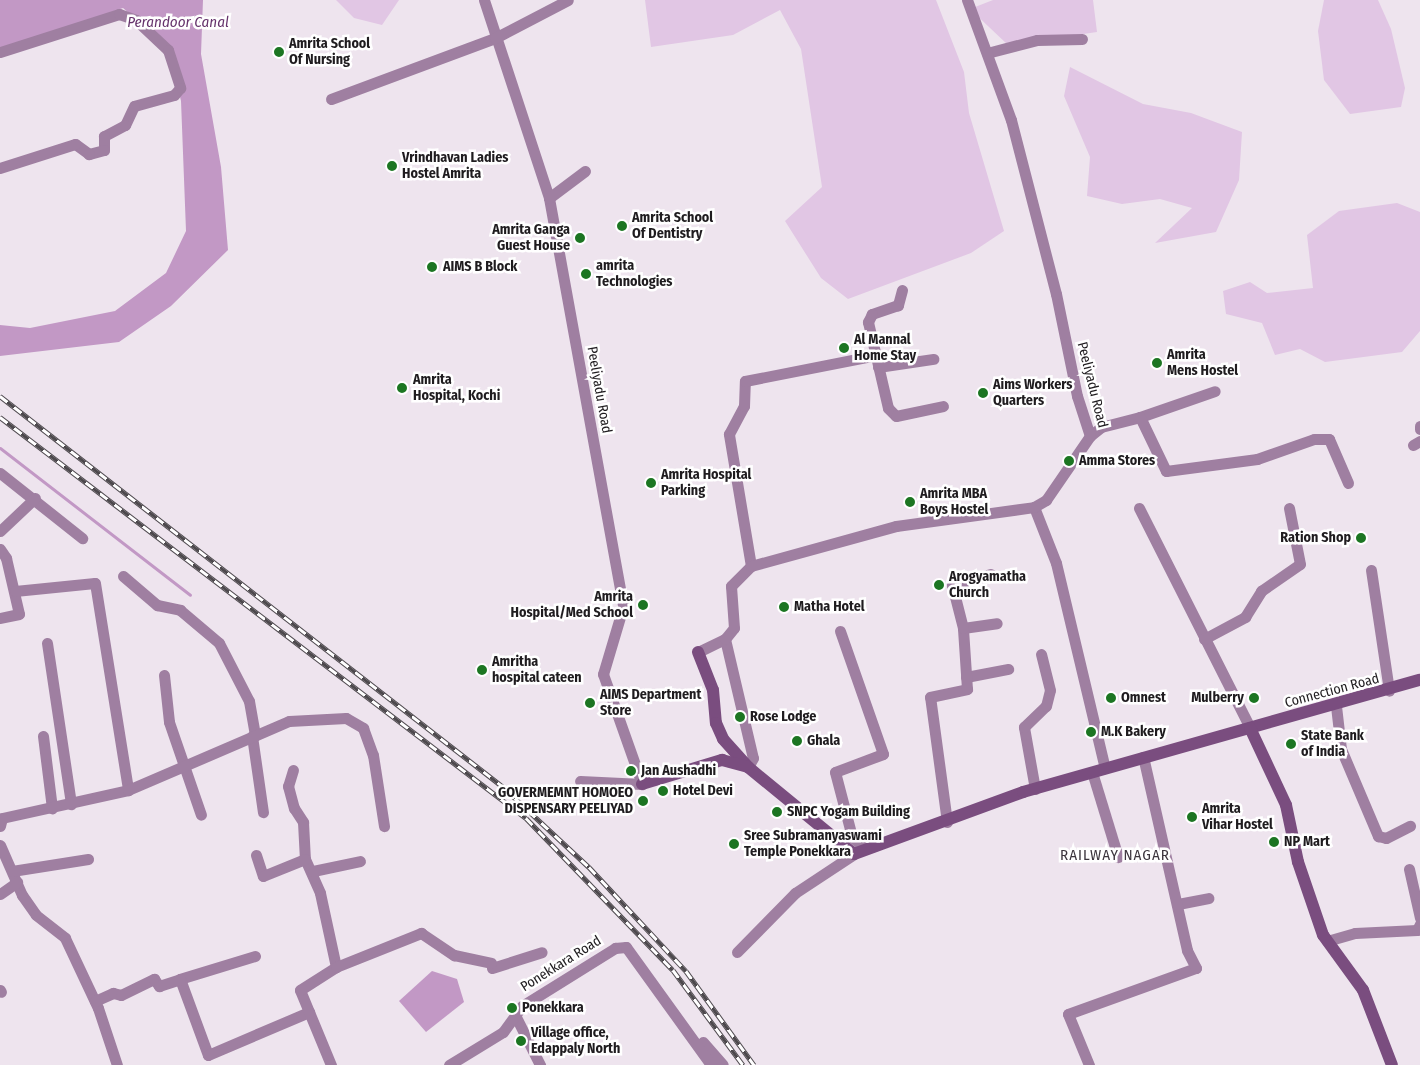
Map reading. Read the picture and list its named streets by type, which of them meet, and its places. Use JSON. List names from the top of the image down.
{
  "streets": {
    "street": ["Peeliyadu Road", "Connection Road", "Ponekkara Road"]
  },
  "districts": ["RAILWAY NAGAR"],
  "water": ["Perandoor Canal"],
  "places": [
    "Amrita School Of Nursing",
    "Vrindhavan Ladies Hostel Amrita",
    "Amrita School Of Dentistry",
    "Amrita Ganga Guest House",
    "AIMS B Block",
    "amrita Technologies",
    "Al Mannal Home Stay",
    "Amrita Mens Hostel",
    "Amrita Hospital, Kochi",
    "Aims Workers Quarters",
    "Amma Stores",
    "Amrita Hospital Parking",
    "Amrita MBA Boys Hostel",
    "Ration Shop",
    "Arogyamatha Church",
    "Amrita Hospital/Med School",
    "Matha Hotel",
    "Amritha hospital cateen",
    "Omnest",
    "Mulberry",
    "AIMS Department Store",
    "Rose Lodge",
    "M.K Bakery",
    "Ghala",
    "State Bank of India",
    "Jan Aushadhi",
    "Hotel Devi",
    "GOVERMEMNT HOMOEO DISPENSARY PEELIYAD",
    "SNPC Yogam Building",
    "Amrita Vihar Hostel",
    "NP Mart",
    "Sree Subramanyaswami Temple Ponekkara",
    "Ponekkara",
    "Village office, Edappaly North"
  ]
}
